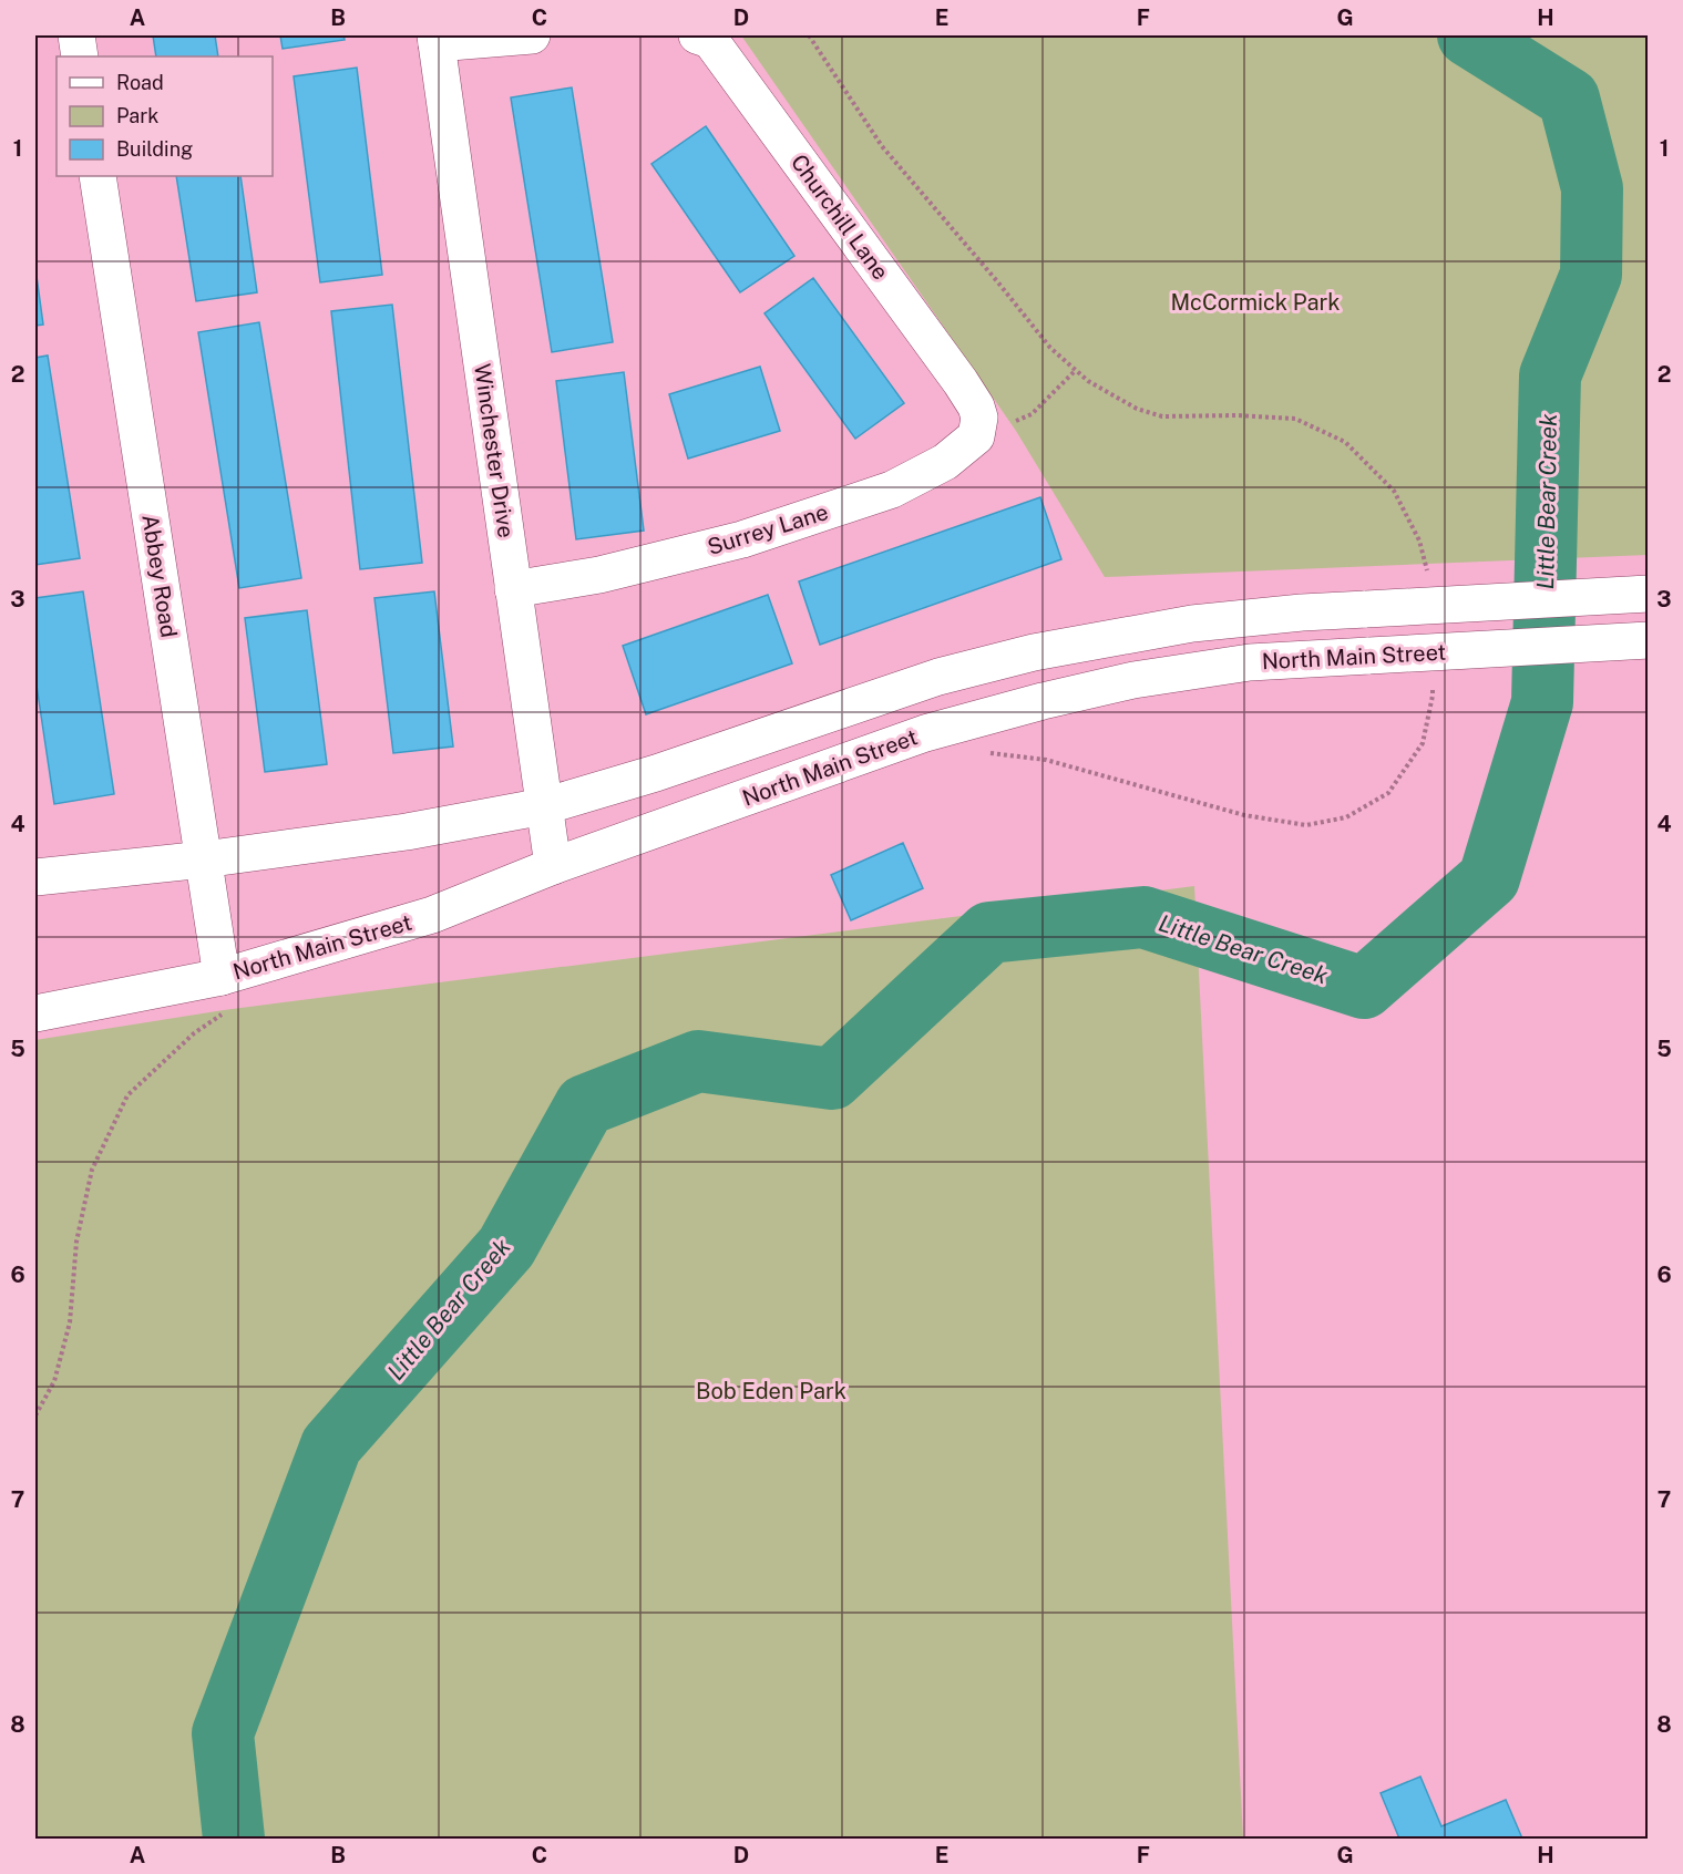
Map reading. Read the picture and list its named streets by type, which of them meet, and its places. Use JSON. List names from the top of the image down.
{
  "streets": {
    "main road": [
      "Churchill Lane",
      "Winchester Drive",
      "Surrey Lane",
      "Abbey Road",
      "North Main Street"
    ]
  },
  "crossings": [
    ["Churchill Lane", "Surrey Lane"],
    ["Winchester Drive", "Surrey Lane"],
    ["Winchester Drive", "North Main Street"],
    ["Abbey Road", "North Main Street"]
  ],
  "water": ["Little Bear Creek"],
  "parks": ["McCormick Park", "Bob Eden Park"],
  "legend": ["Road", "Park", "Building"],
  "grid": {
    "columns": [
      "A",
      "B",
      "C",
      "D",
      "E",
      "F",
      "G",
      "H"
    ],
    "rows": [
      "1",
      "2",
      "3",
      "4",
      "5",
      "6",
      "7",
      "8"
    ]
  }
}
